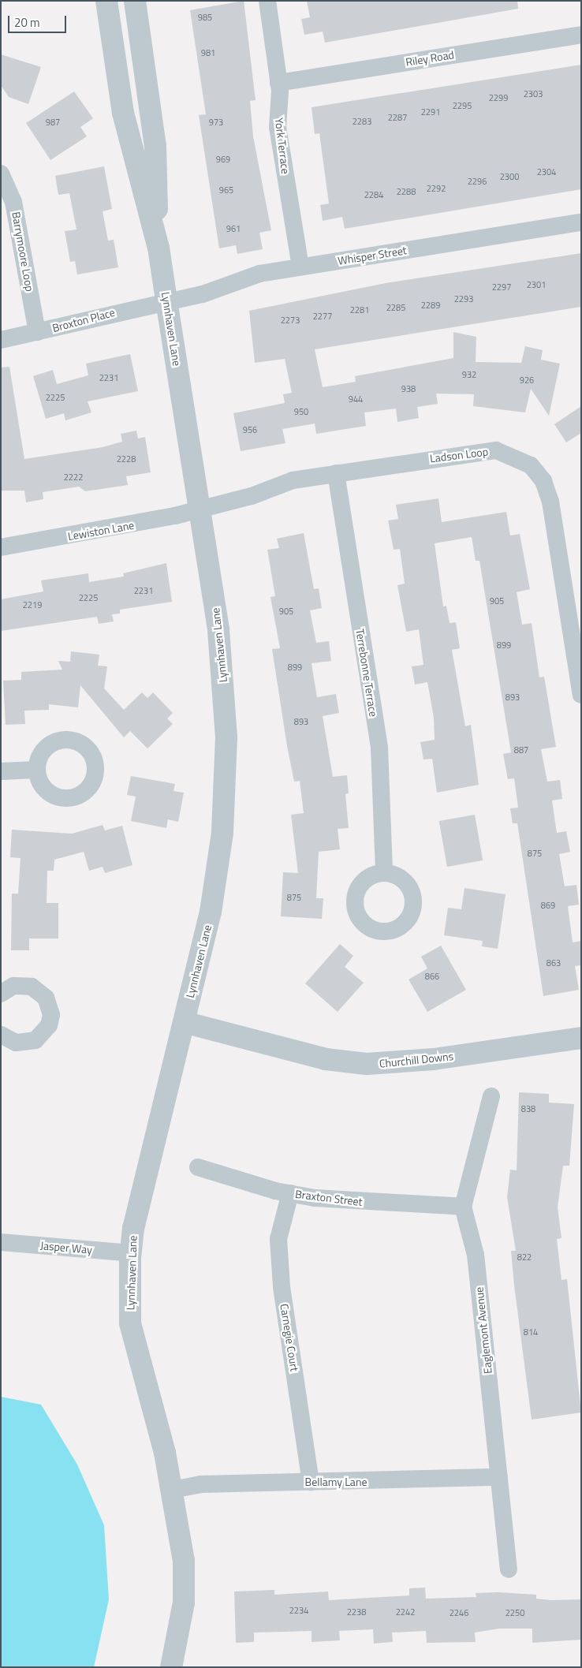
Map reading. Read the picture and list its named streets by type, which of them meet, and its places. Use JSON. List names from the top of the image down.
{
  "streets": {
    "street": [
      "Riley Road",
      "York Terrace",
      "Barrymoore Loop",
      "Whisper Street",
      "Broxton Place",
      "Lynnhaven Lane",
      "Ladson Loop",
      "Lewiston Lane",
      "Terrebonne Terrace",
      "Churchill Downs",
      "Braxton Street",
      "Jasper Way",
      "Eaglemont Avenue",
      "Carnegie Court",
      "Bellamy Lane"
    ]
  },
  "crossings": [
    ["Riley Road", "York Terrace"],
    ["York Terrace", "Whisper Street"],
    ["Barrymoore Loop", "Broxton Place"],
    ["Whisper Street", "Broxton Place"],
    ["Whisper Street", "Lynnhaven Lane"],
    ["Broxton Place", "Lynnhaven Lane"],
    ["Lynnhaven Lane", "Ladson Loop"],
    ["Lynnhaven Lane", "Lewiston Lane"],
    ["Lynnhaven Lane", "Churchill Downs"],
    ["Lynnhaven Lane", "Jasper Way"],
    ["Lynnhaven Lane", "Bellamy Lane"],
    ["Ladson Loop", "Lewiston Lane"],
    ["Ladson Loop", "Terrebonne Terrace"],
    ["Braxton Street", "Eaglemont Avenue"],
    ["Braxton Street", "Carnegie Court"],
    ["Eaglemont Avenue", "Bellamy Lane"],
    ["Carnegie Court", "Bellamy Lane"]
  ],
  "house_numbers": [
    "985",
    "981",
    "2303",
    "2299",
    "2295",
    "2291",
    "2287",
    "2283",
    "987",
    "973",
    "969",
    "2304",
    "2300",
    "2296",
    "2292",
    "965",
    "2288",
    "2284",
    "961",
    "2301",
    "2297",
    "2293",
    "2289",
    "2285",
    "2281",
    "2277",
    "2273",
    "932",
    "2231",
    "926",
    "938",
    "2225",
    "944",
    "950",
    "956",
    "2228",
    "2222",
    "2231",
    "2225",
    "905",
    "2219",
    "905",
    "899",
    "899",
    "893",
    "893",
    "887",
    "875",
    "875",
    "869",
    "863",
    "866",
    "838",
    "822",
    "814",
    "2234",
    "2238",
    "2242",
    "2246",
    "2250"
  ],
  "scale_bar": "20 m"
}
